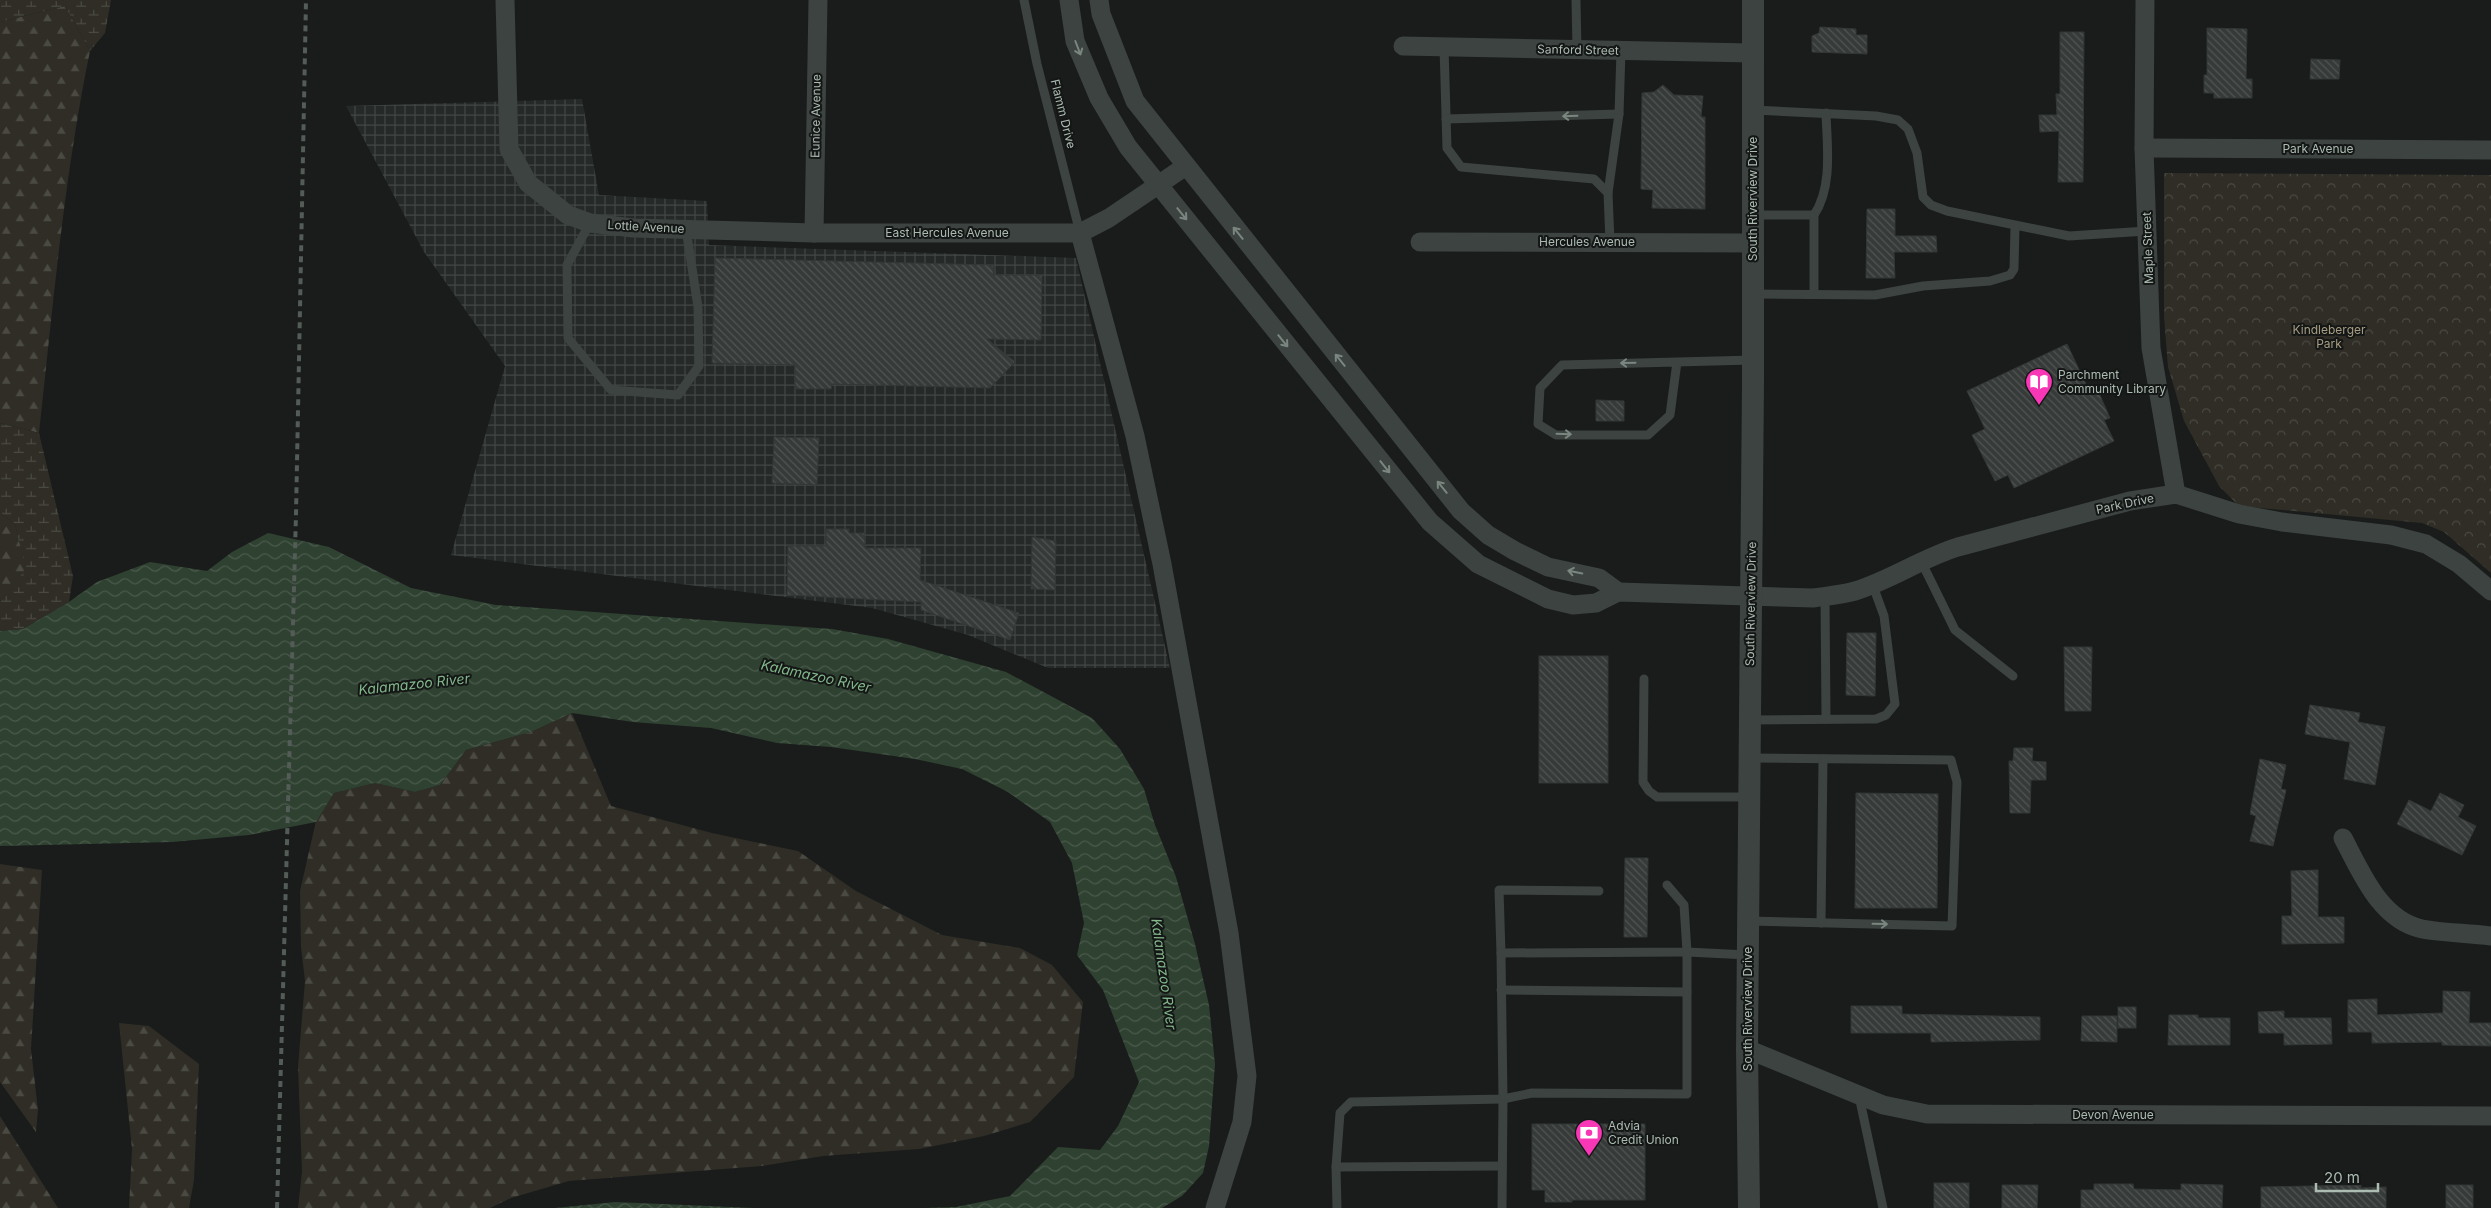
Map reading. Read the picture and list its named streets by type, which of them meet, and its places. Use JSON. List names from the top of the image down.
{
  "streets": {
    "street": [
      "Sanford Street",
      "Eunice Avenue",
      "Park Avenue",
      "South Riverview Drive",
      "Lottie Avenue",
      "East Hercules Avenue",
      "Hercules Avenue",
      "Maple Street",
      "Park Drive",
      "Devon Avenue"
    ],
    "lane": ["Flamm Drive"]
  },
  "crossings": [
    ["Sanford Street", "South Riverview Drive"],
    ["Flamm Drive", "East Hercules Avenue"],
    ["Eunice Avenue", "Lottie Avenue"],
    ["Eunice Avenue", "East Hercules Avenue"],
    ["Park Avenue", "Maple Street"],
    ["South Riverview Drive", "Hercules Avenue"],
    ["South Riverview Drive", "Park Drive"],
    ["South Riverview Drive", "Devon Avenue"],
    ["Lottie Avenue", "East Hercules Avenue"],
    ["Maple Street", "Park Drive"]
  ],
  "water": ["Kalamazoo River"],
  "parks": ["Kindleberger Park"],
  "places": {
    "library": ["Parchment Community Library"],
    "bank": ["Advia Credit Union"]
  },
  "scale_bar": "20 m"
}
